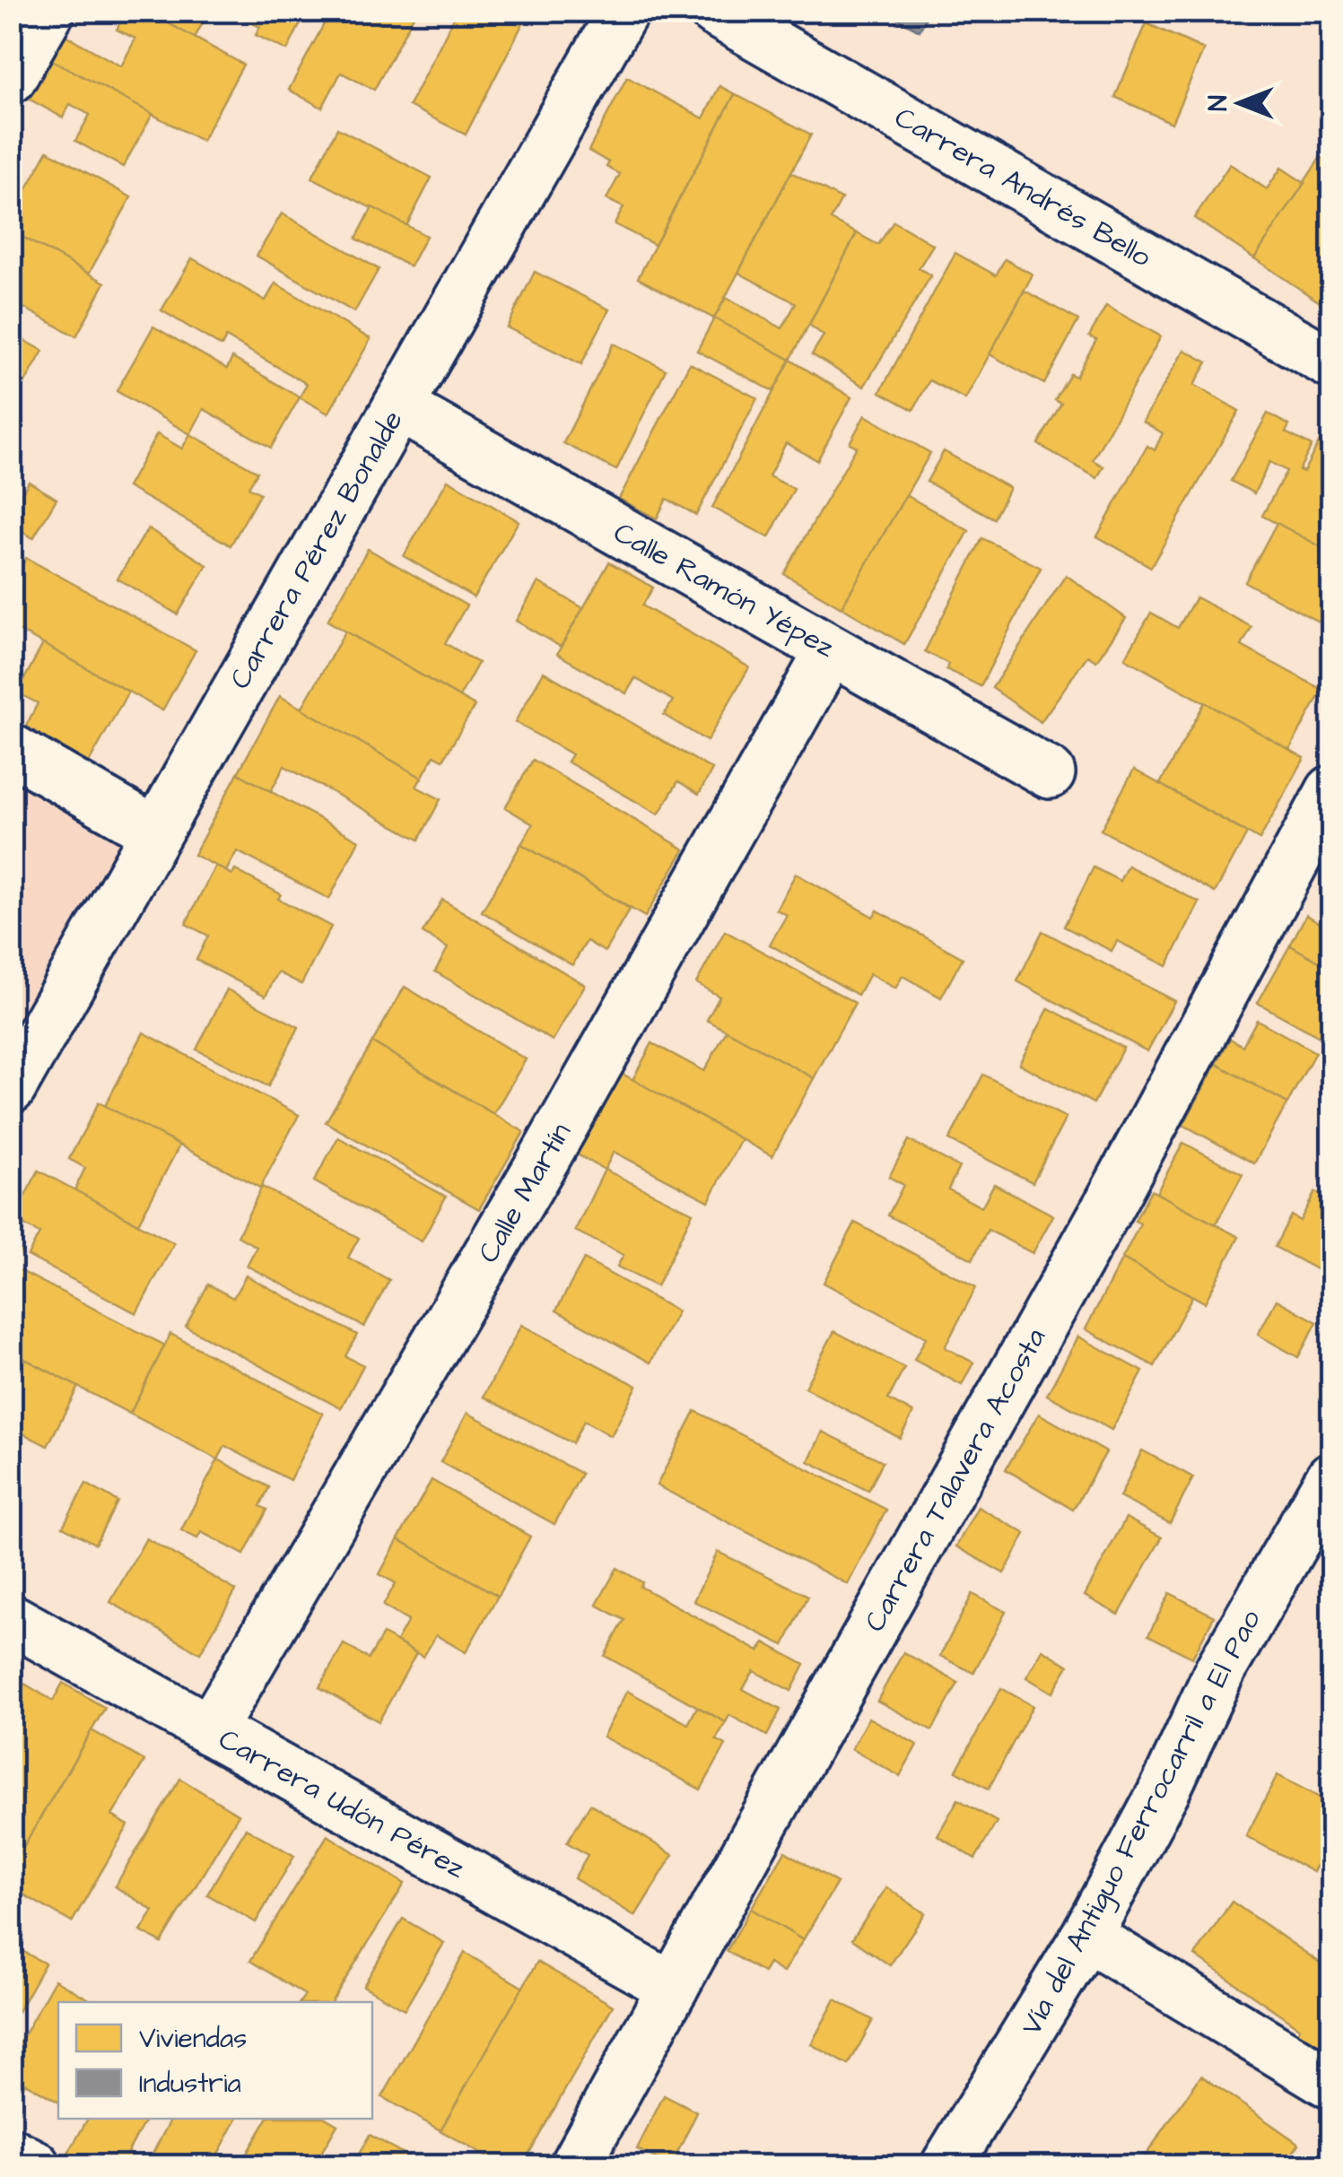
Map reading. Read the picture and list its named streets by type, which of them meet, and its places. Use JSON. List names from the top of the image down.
{
  "streets": {
    "street": [
      "Carrera Andrés Bello",
      "Carrera Pérez Bonalde",
      "Calle Ramón Yépez",
      "Calle Martín",
      "Carrera Talavera Acosta",
      "Carrera Udón Pérez",
      "Vía del Antiguo Ferrocarril a El Pao"
    ]
  },
  "crossings": [
    ["Carrera Pérez Bonalde", "Calle Ramón Yépez"],
    ["Calle Ramón Yépez", "Calle Martín"],
    ["Calle Martín", "Carrera Udón Pérez"],
    ["Carrera Talavera Acosta", "Carrera Udón Pérez"]
  ],
  "legend": ["Viviendas", "Industria"],
  "north": "left"
}
